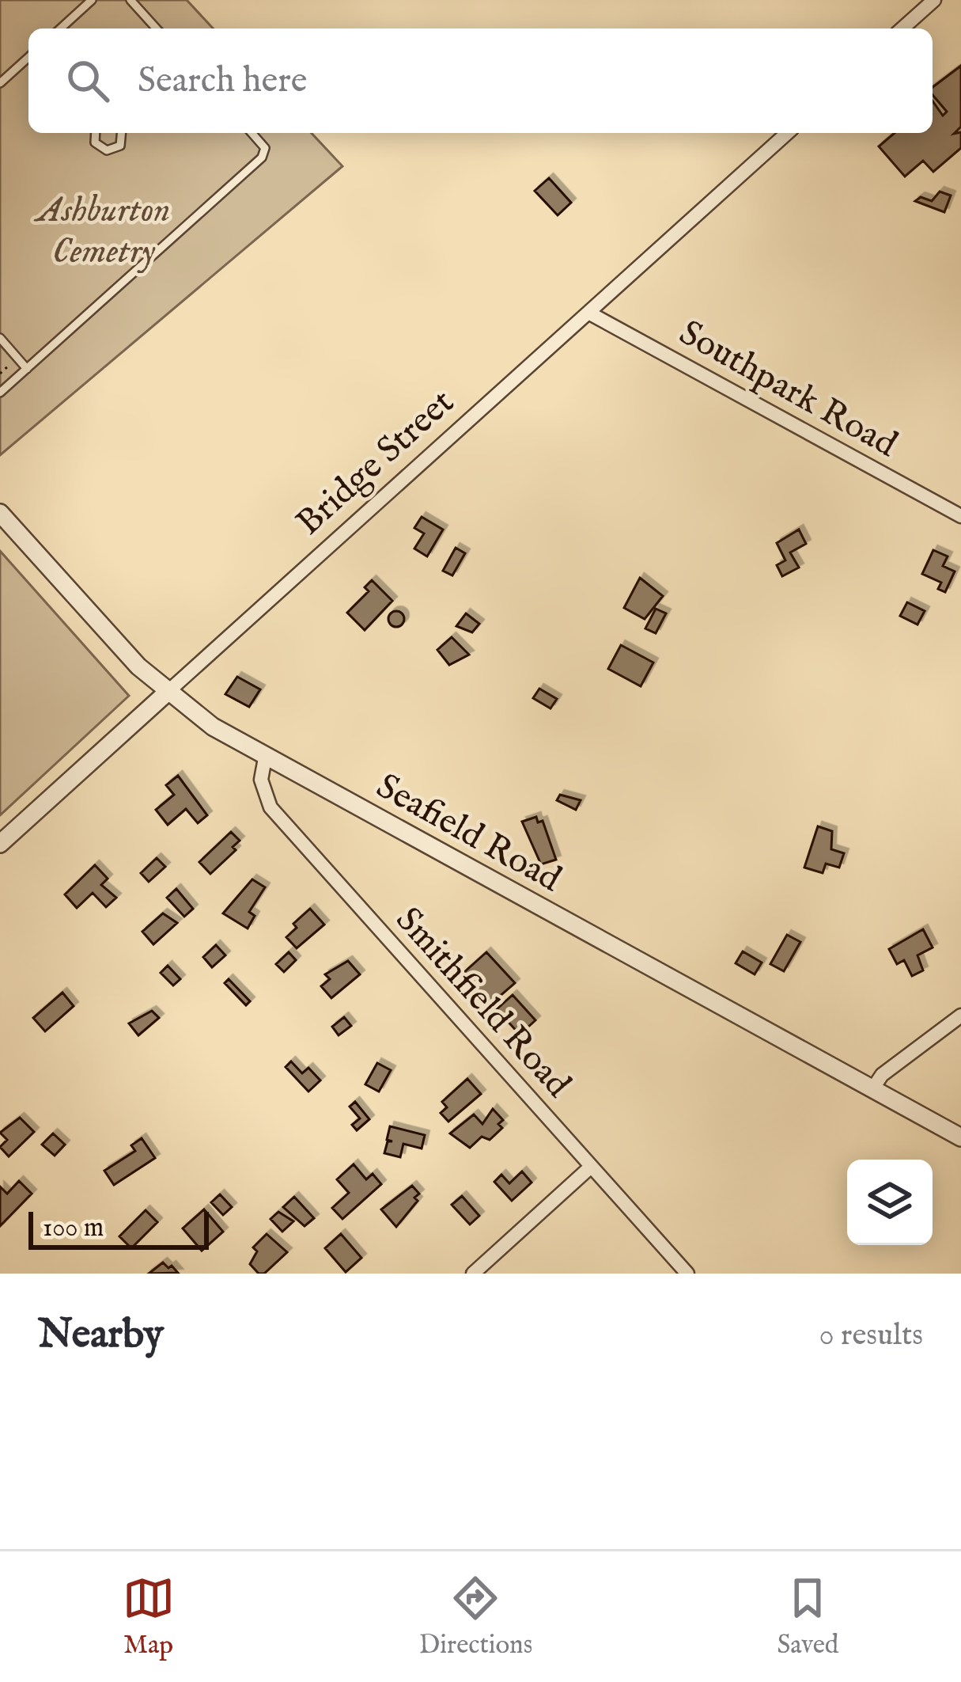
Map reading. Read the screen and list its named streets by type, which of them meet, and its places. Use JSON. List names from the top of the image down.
{
  "streets": {
    "street": [
      "Southpark Road",
      "Bridge Street",
      "Seafield Road",
      "Smithfield Road"
    ]
  },
  "crossings": [
    ["Southpark Road", "Bridge Street"],
    ["Bridge Street", "Seafield Road"],
    ["Seafield Road", "Smithfield Road"]
  ],
  "parks": ["Ashburton Cemetry"],
  "scale_bar": "100 m",
  "page": {
    "search": "Search here",
    "scale": "100 m",
    "heading": ["Nearby", "0 results"],
    "nav": ["Map", "Directions", "Saved"]
  }
}
